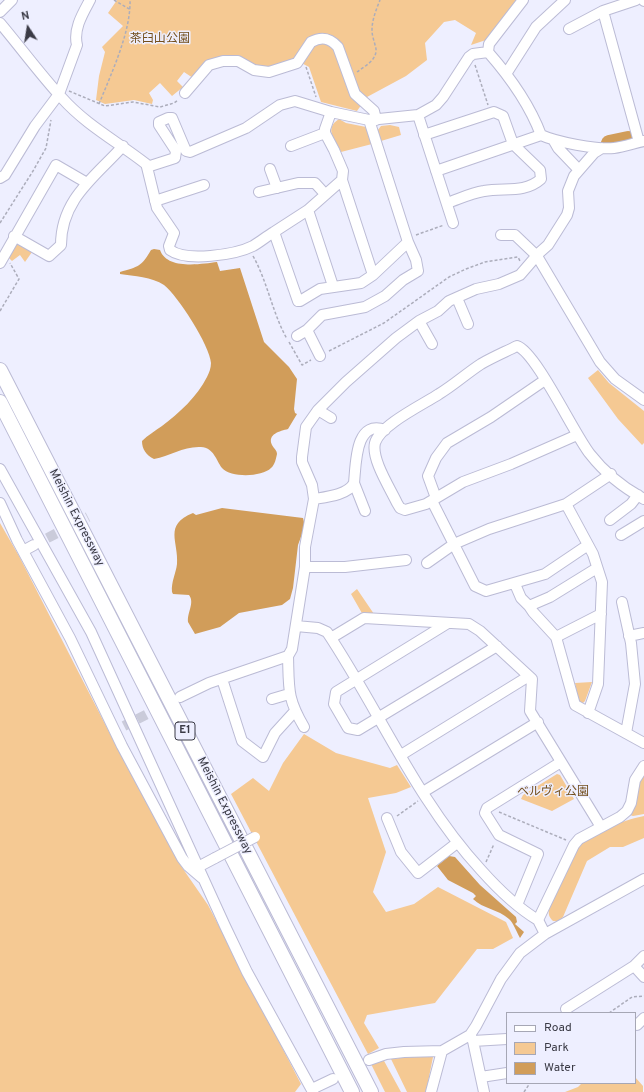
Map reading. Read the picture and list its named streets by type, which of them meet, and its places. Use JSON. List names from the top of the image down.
{
  "streets": {
    "highway": ["Meishin Expressway", "E1"]
  },
  "parks": ["茶臼山公園", "ベルヴィ公園"],
  "legend": ["Road", "Park", "Water"],
  "north": "top"
}
